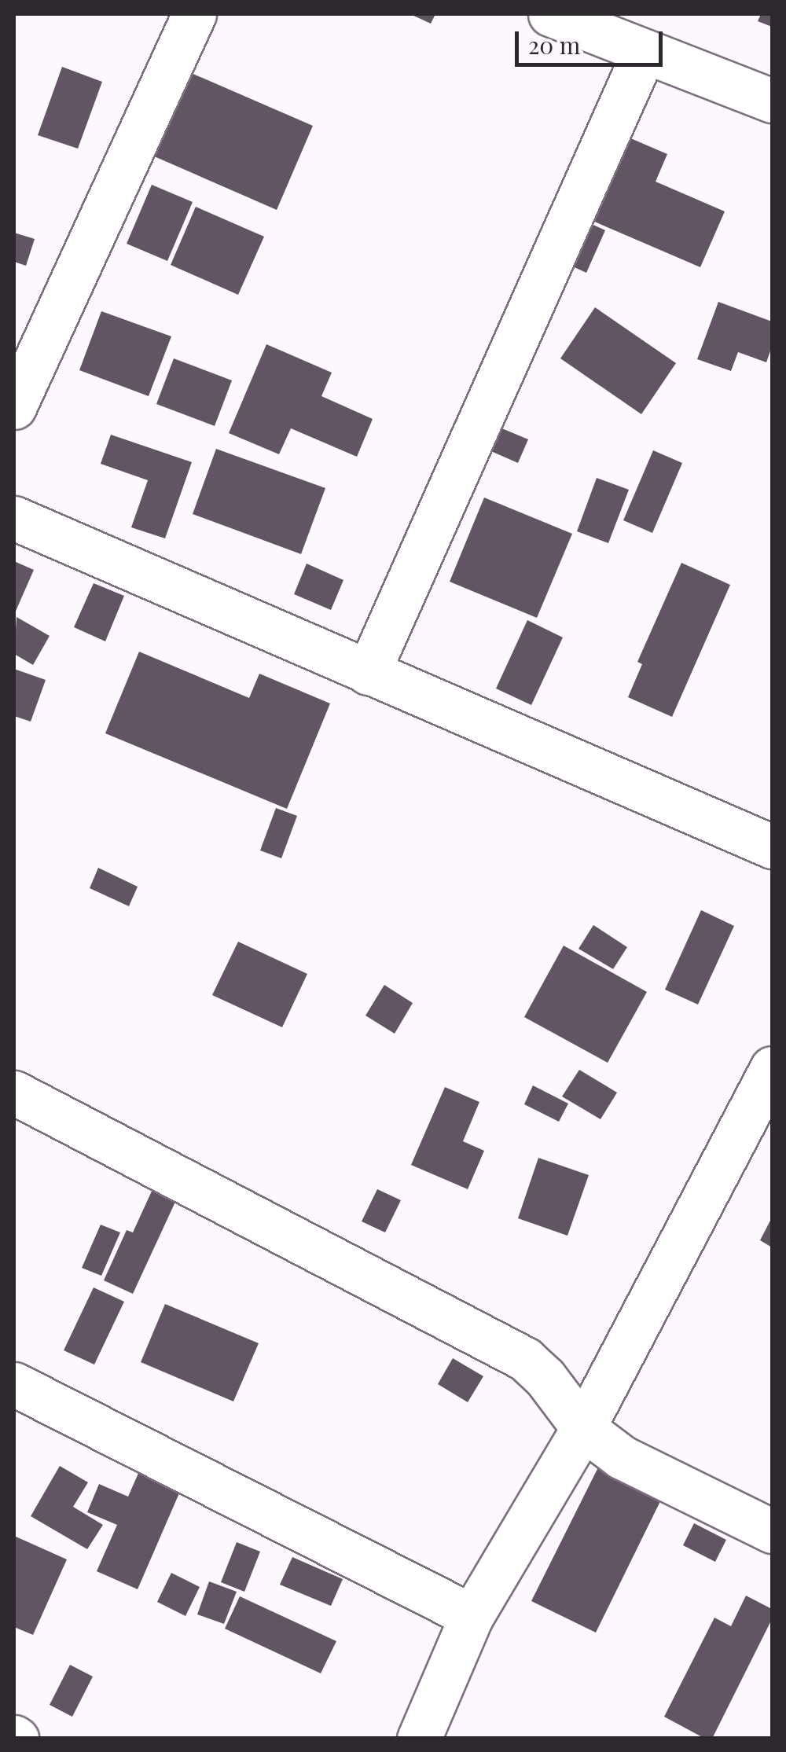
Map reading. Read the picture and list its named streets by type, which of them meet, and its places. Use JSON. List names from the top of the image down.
{
  "scale_bar": "20 m"
}
